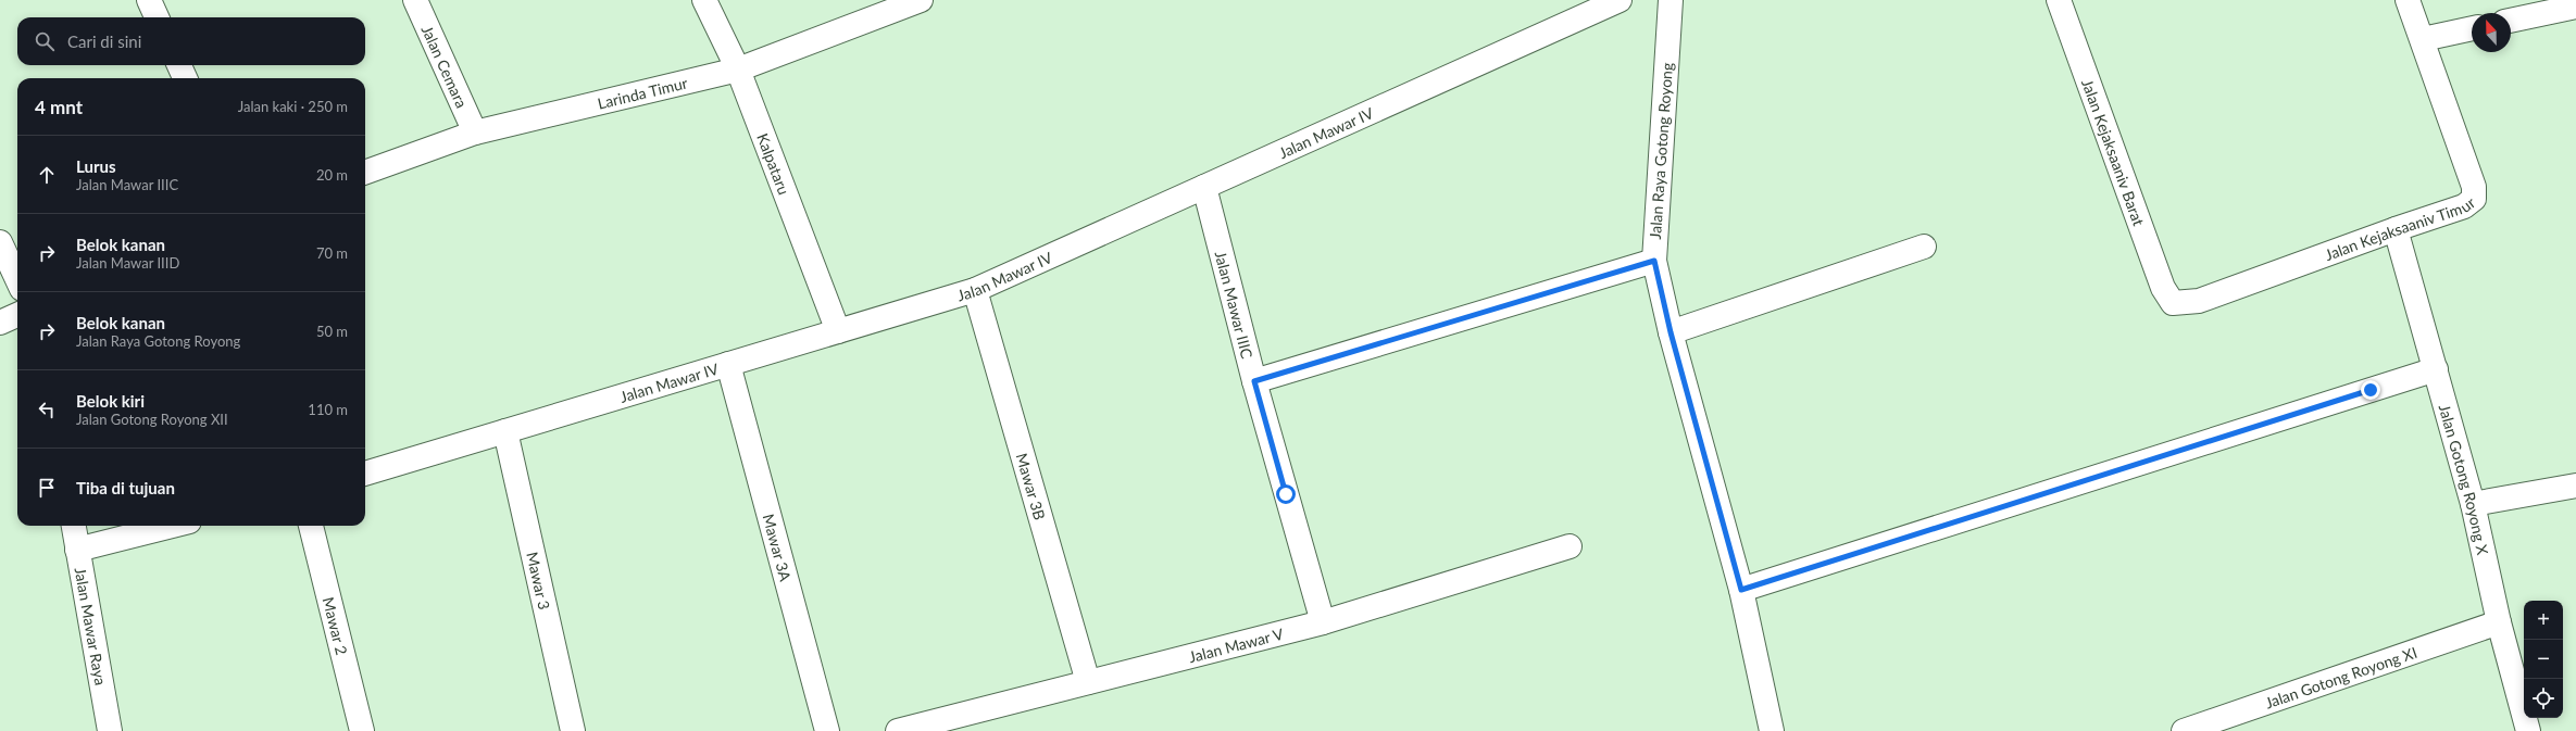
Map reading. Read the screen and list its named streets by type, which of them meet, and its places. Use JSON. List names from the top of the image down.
{
  "streets": {
    "street": [
      "Jalan Cemara",
      "Larinda Timur",
      "Jalan Mawar IV",
      "Jalan Raya Gotong Royong",
      "Jalan Kejaksaaniv Barat",
      "Kalpataru",
      "Jalan Kejaksaaniv Timur",
      "Jalan Mawar IIIC",
      "Jalan Gotong Royong X",
      "Mawar 3B",
      "Mawar 3A",
      "Mawar 3",
      "Mawar 2",
      "Jalan Mawar Raya",
      "Jalan Mawar V",
      "Jalan Gotong Royong XI"
    ]
  },
  "crossings": [
    ["Jalan Cemara", "Larinda Timur"],
    ["Larinda Timur", "Kalpataru"],
    ["Jalan Mawar IV", "Kalpataru"],
    ["Jalan Mawar IV", "Jalan Mawar IIIC"],
    ["Jalan Mawar IV", "Mawar 3B"],
    ["Jalan Mawar IV", "Mawar 3A"],
    ["Jalan Mawar IV", "Mawar 3"],
    ["Jalan Kejaksaaniv Barat", "Jalan Kejaksaaniv Timur"],
    ["Jalan Kejaksaaniv Timur", "Jalan Gotong Royong X"],
    ["Jalan Mawar IIIC", "Jalan Mawar V"],
    ["Jalan Gotong Royong X", "Jalan Gotong Royong XI"],
    ["Mawar 3B", "Jalan Mawar V"]
  ],
  "north": "top",
  "page": {
    "search": "Cari di sini",
    "heading": ["4 mnt", "Jalan kaki · 250 m"],
    "list": [
      ["Lurus", "Jalan Mawar IIIC", "20 m"],
      ["Belok kanan", "Jalan Mawar IIID", "70 m"],
      ["Belok kanan", "Jalan Raya Gotong Royong", "50 m"],
      ["Belok kiri", "Jalan Gotong Royong XII", "110 m"],
      "Tiba di tujuan"
    ],
    "map_buttons": ["+", "−"]
  }
}
